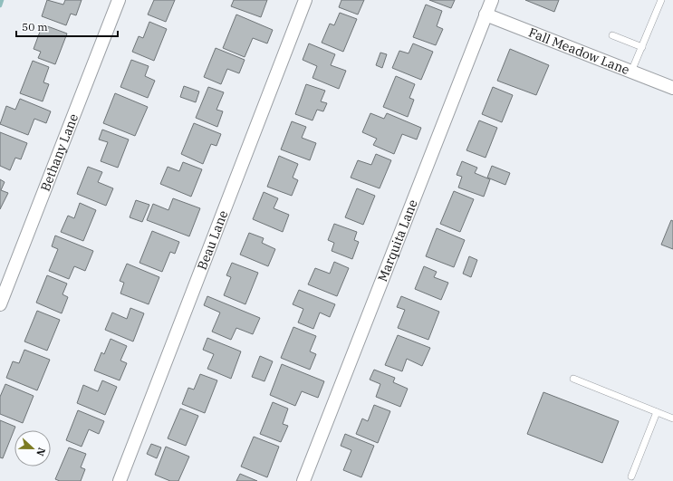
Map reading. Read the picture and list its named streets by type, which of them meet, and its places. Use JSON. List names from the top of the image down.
{
  "streets": {
    "street": [
      "Fall Meadow Lane",
      "Bethany Lane",
      "Marquita Lane",
      "Beau Lane"
    ]
  },
  "crossings": [
    ["Fall Meadow Lane", "Marquita Lane"]
  ],
  "scale_bar": "50 m",
  "north": "right"
}
